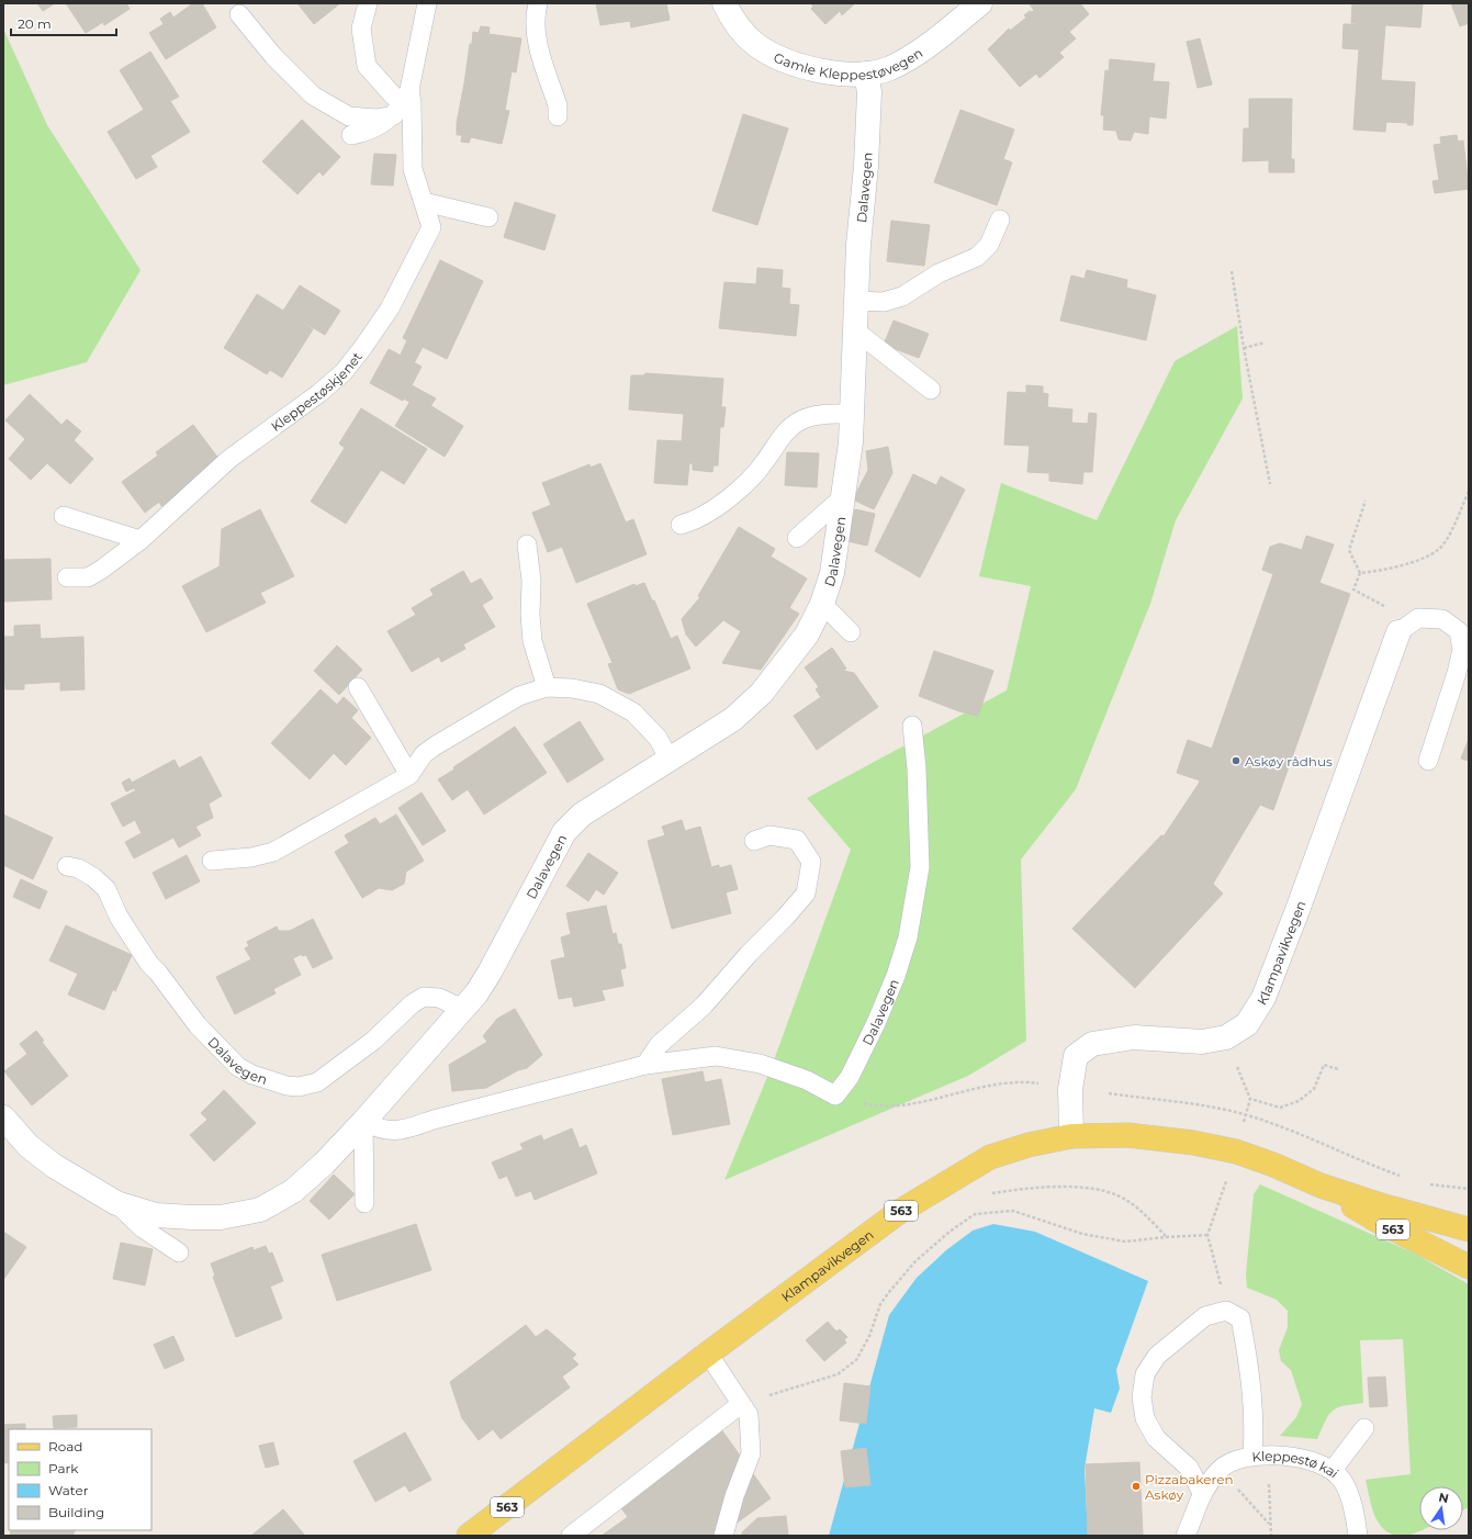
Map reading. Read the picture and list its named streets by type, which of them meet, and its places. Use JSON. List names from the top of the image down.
{
  "streets": {
    "main road": ["Klampavikvegen", "563"],
    "street": ["Gamle Kleppestøvegen", "Dalavegen"],
    "lane": ["Kleppestøskjenet", "Kleppestø kai"]
  },
  "crossings": [
    ["Gamle Kleppestøvegen", "Dalavegen"]
  ],
  "places": ["Askøy rådhus", "Pizzabakeren Askøy"],
  "legend": [
    "Road",
    "Park",
    "Water",
    "Building"
  ],
  "scale_bar": "20 m",
  "north": "top"
}
